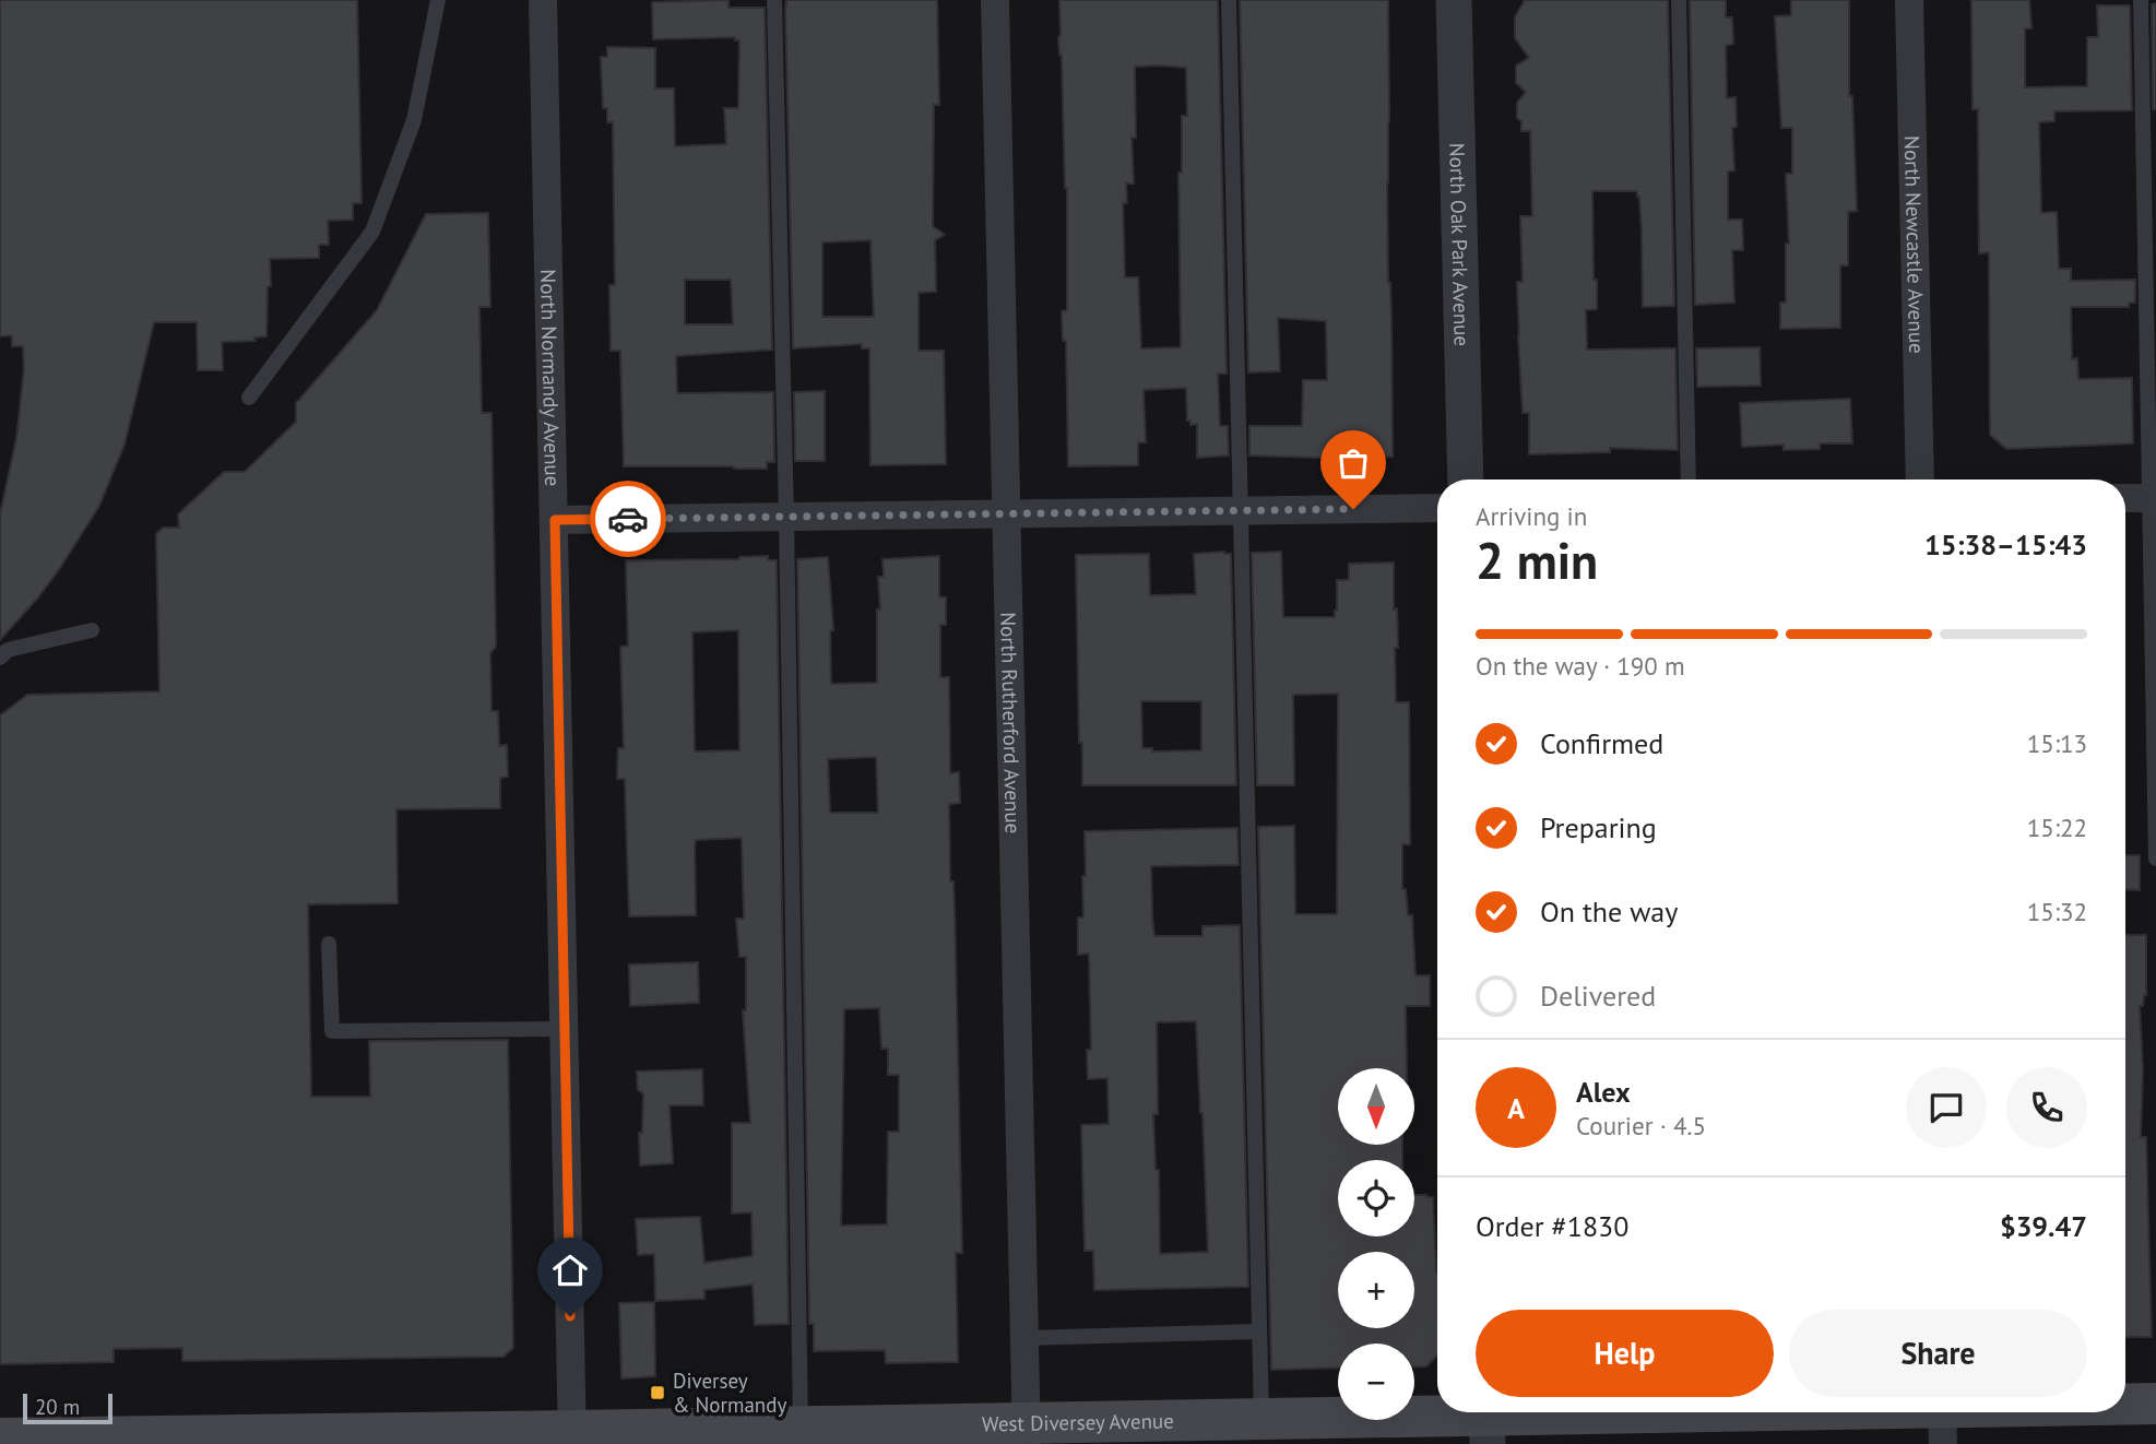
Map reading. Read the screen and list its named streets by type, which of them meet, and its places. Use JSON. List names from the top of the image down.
{
  "streets": {
    "main road": ["West Diversey Avenue"],
    "street": [
      "North Oak Park Avenue",
      "North Newcastle Avenue",
      "North Normandy Avenue",
      "North Rutherford Avenue"
    ]
  },
  "crossings": [
    ["North Normandy Avenue", "West Diversey Avenue"],
    ["North Rutherford Avenue", "West Diversey Avenue"]
  ],
  "places": {
    "transit": ["Diversey & Normandy"]
  },
  "scale_bar": "20 m",
  "north": "bottom",
  "page": {
    "heading": ["2 min", "Arriving in", "15:38–15:43"],
    "panel": [
      "Alex",
      "Courier · 4.5",
      "Order #1830",
      "$39.47"
    ],
    "bar": "On the way · 190 m",
    "list": [
      ["Confirmed", "15:13"],
      ["Preparing", "15:22"],
      ["On the way", "15:32"],
      "Delivered"
    ],
    "round": "A",
    "map_buttons": ["+", "−"],
    "buttons": ["Help", "Share"],
    "scale": "20 m"
  }
}
